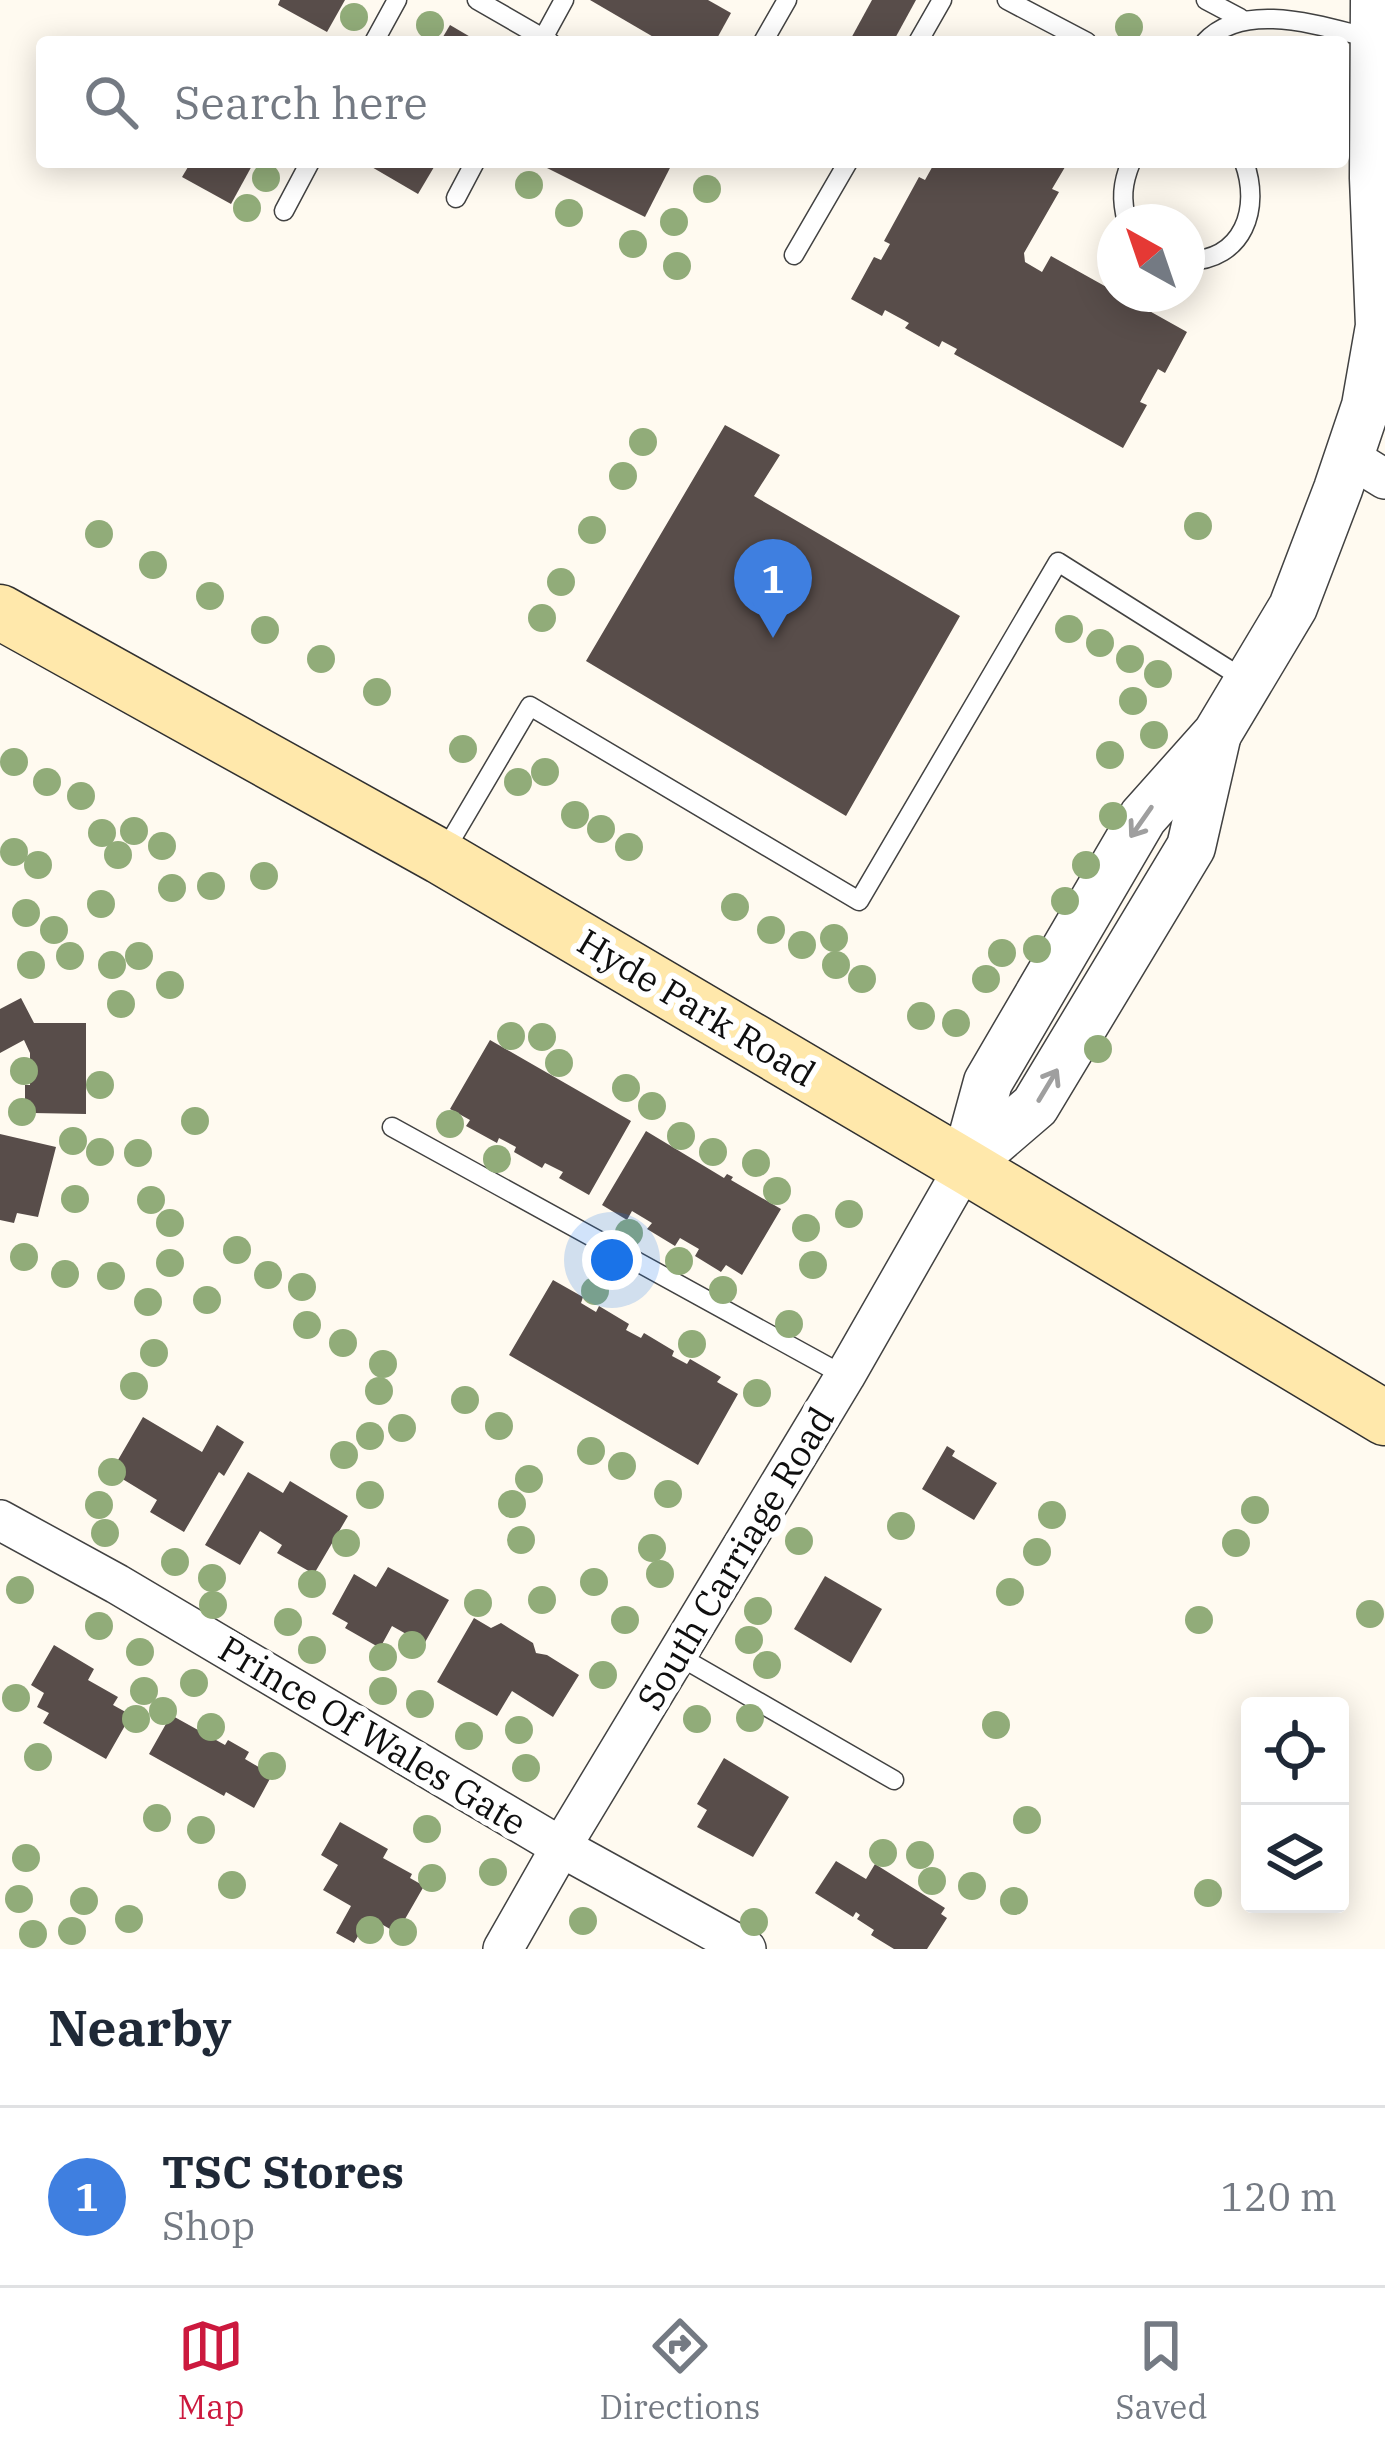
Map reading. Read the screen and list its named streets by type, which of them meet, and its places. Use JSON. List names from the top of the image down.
{
  "streets": {
    "main road": ["Hyde Park Road"],
    "street": ["South Carriage Road", "Prince Of Wales Gate"]
  },
  "crossings": [
    ["Hyde Park Road", "South Carriage Road"],
    ["South Carriage Road", "Prince Of Wales Gate"]
  ],
  "north": "top left",
  "page": {
    "search": "Search here",
    "pins": "1",
    "heading": "Nearby",
    "list": [
      {
        "mark": "1",
        "name": "TSC Stores",
        "note": "Shop",
        "value": "120 m"
      }
    ],
    "nav": ["Map", "Directions", "Saved"]
  }
}
